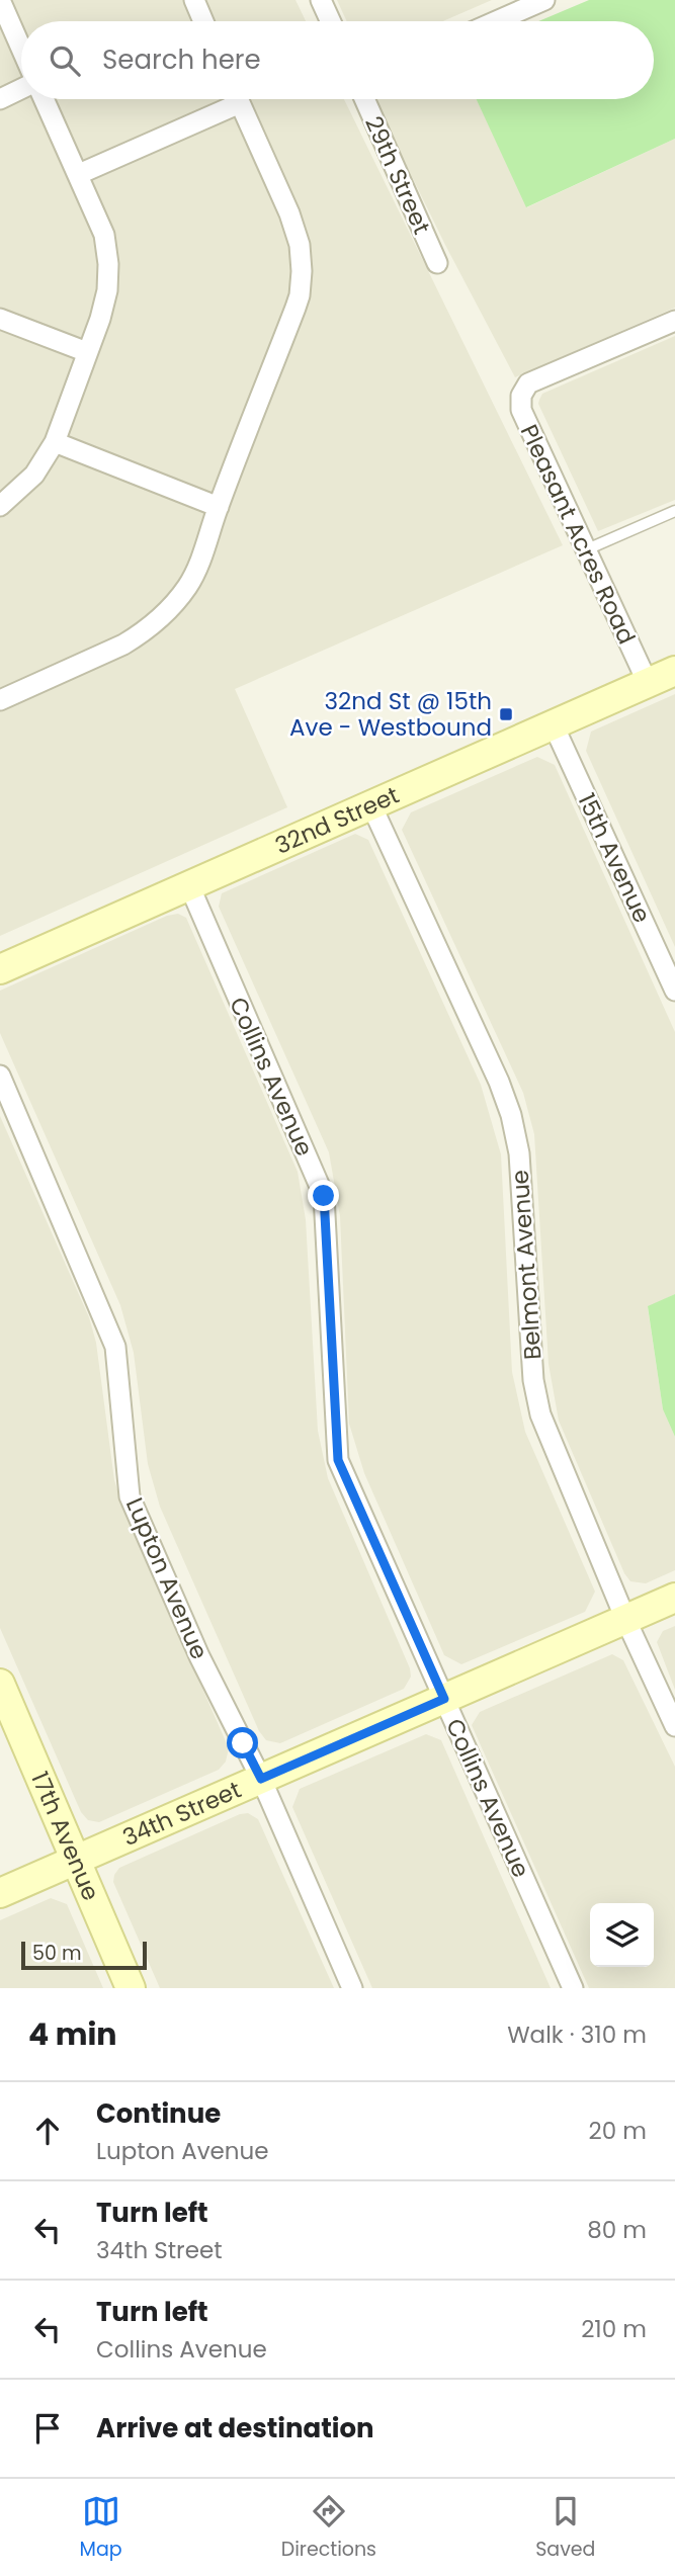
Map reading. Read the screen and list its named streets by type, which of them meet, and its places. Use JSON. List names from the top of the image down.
{
  "streets": {
    "street": [
      "29th Street",
      "Pleasant Acres Road",
      "32nd Street",
      "15th Avenue",
      "Collins Avenue",
      "Belmont Avenue",
      "Lupton Avenue",
      "34th Street",
      "17th Avenue"
    ]
  },
  "crossings": [
    ["Pleasant Acres Road", "32nd Street"],
    ["32nd Street", "15th Avenue"],
    ["32nd Street", "Collins Avenue"],
    ["32nd Street", "Belmont Avenue"],
    ["Collins Avenue", "34th Street"],
    ["Belmont Avenue", "34th Street"],
    ["Lupton Avenue", "34th Street"],
    ["34th Street", "17th Avenue"]
  ],
  "places": {
    "transit": ["32nd St @ 15th Ave - Westbound"]
  },
  "scale_bar": "50 m",
  "page": {
    "search": "Search here",
    "scale": "50 m",
    "heading": ["4 min", "Walk · 310 m"],
    "list": [
      ["Continue", "Lupton Avenue", "20 m"],
      ["Turn left", "34th Street", "80 m"],
      ["Turn left", "Collins Avenue", "210 m"],
      "Arrive at destination"
    ],
    "nav": ["Map", "Directions", "Saved"]
  }
}
